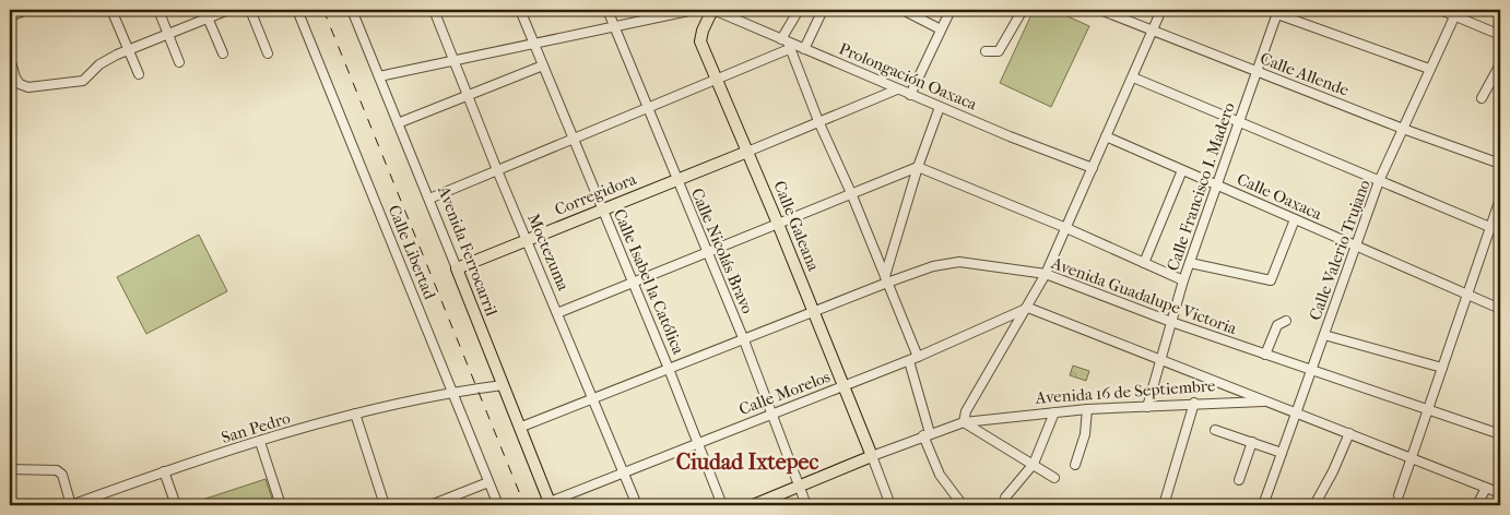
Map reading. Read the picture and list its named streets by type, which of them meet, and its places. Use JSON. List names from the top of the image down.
{
  "streets": {
    "main road": [
      "Corregidora",
      "Calle Galeana",
      "Avenida Ferrocarril",
      "Avenida 16 de Septiembre"
    ],
    "street": [
      "Calle Allende",
      "Prolongación Oaxaca",
      "Calle Francisco I. Madero",
      "Calle Oaxaca",
      "Calle Valerio Trujano",
      "Calle Nicolás Bravo",
      "Calle Libertad",
      "Moctezuma",
      "Calle Isabel la Católica",
      "Avenida Guadalupe Victoria",
      "Calle Morelos",
      "San Pedro"
    ]
  },
  "crossings": [
    ["Calle Allende", "Calle Francisco I. Madero"],
    ["Calle Allende", "Calle Valerio Trujano"],
    ["Prolongación Oaxaca", "Calle Galeana"],
    ["Calle Francisco I. Madero", "Calle Oaxaca"],
    ["Calle Francisco I. Madero", "Avenida Guadalupe Victoria"],
    ["Calle Francisco I. Madero", "Avenida 16 de Septiembre"],
    ["Corregidora", "Calle Galeana"],
    ["Corregidora", "Avenida Ferrocarril"],
    ["Corregidora", "Calle Nicolás Bravo"],
    ["Corregidora", "Moctezuma"],
    ["Corregidora", "Calle Isabel la Católica"],
    ["Calle Oaxaca", "Calle Valerio Trujano"],
    ["Calle Galeana", "Avenida Guadalupe Victoria"],
    ["Calle Galeana", "Avenida 16 de Septiembre"],
    ["Calle Galeana", "Calle Morelos"],
    ["Calle Valerio Trujano", "Avenida Guadalupe Victoria"],
    ["Calle Valerio Trujano", "Avenida 16 de Septiembre"],
    ["Avenida Ferrocarril", "Avenida Guadalupe Victoria"],
    ["Avenida Ferrocarril", "Calle Morelos"],
    ["Avenida Ferrocarril", "San Pedro"],
    ["Calle Nicolás Bravo", "Avenida Guadalupe Victoria"],
    ["Calle Nicolás Bravo", "Avenida 16 de Septiembre"],
    ["Calle Nicolás Bravo", "Calle Morelos"],
    ["Calle Libertad", "San Pedro"],
    ["Moctezuma", "Avenida Guadalupe Victoria"],
    ["Moctezuma", "Calle Morelos"],
    ["Calle Isabel la Católica", "Avenida Guadalupe Victoria"],
    ["Calle Isabel la Católica", "Calle Morelos"]
  ],
  "districts": ["Ciudad Ixtepec"]
}
